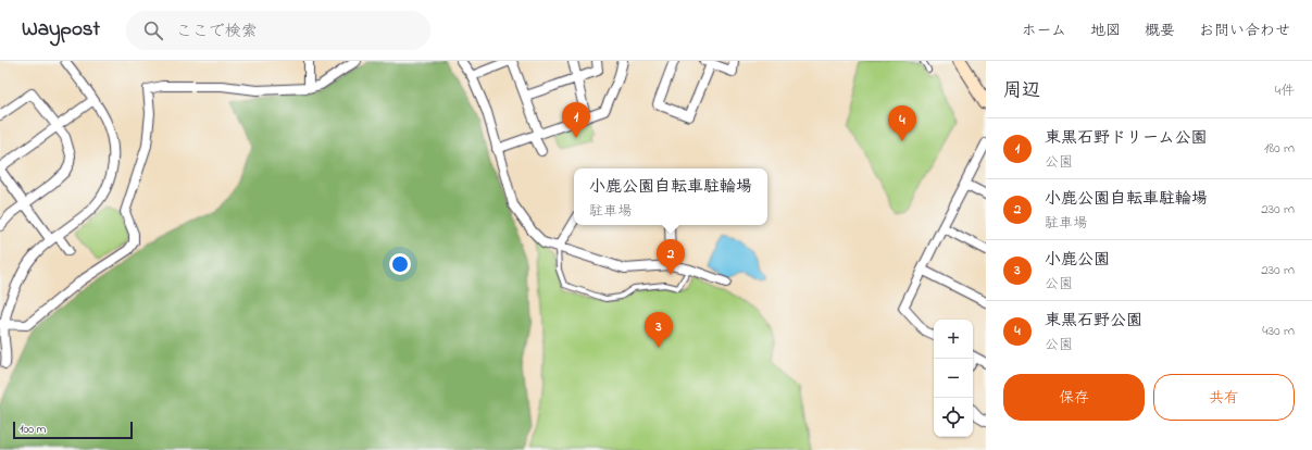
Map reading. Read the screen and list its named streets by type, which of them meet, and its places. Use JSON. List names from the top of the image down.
{
  "scale_bar": "100 m",
  "page": {
    "header": "Waypost",
    "search": "ここで検索",
    "nav": [
      "ホーム",
      "地図",
      "概要",
      "お問い合わせ"
    ],
    "heading": ["周辺", "4件"],
    "pins": [
      "1",
      "4",
      "2",
      "3"
    ],
    "list": [
      {
        "mark": "1",
        "name": "東黒石野ドリーム公園",
        "note": "公園",
        "value": "180 m"
      },
      {
        "mark": "2",
        "name": "小鹿公園自転車駐輪場",
        "note": "駐車場",
        "value": "230 m"
      },
      {
        "mark": "3",
        "name": "小鹿公園",
        "note": "公園",
        "value": "230 m"
      },
      {
        "mark": "4",
        "name": "東黒石野公園",
        "note": "公園",
        "value": "430 m"
      }
    ],
    "popup": ["小鹿公園自転車駐輪場", "駐車場"],
    "map_buttons": ["+", "−"],
    "buttons": ["保存", "共有"],
    "scale": "100 m"
  }
}
